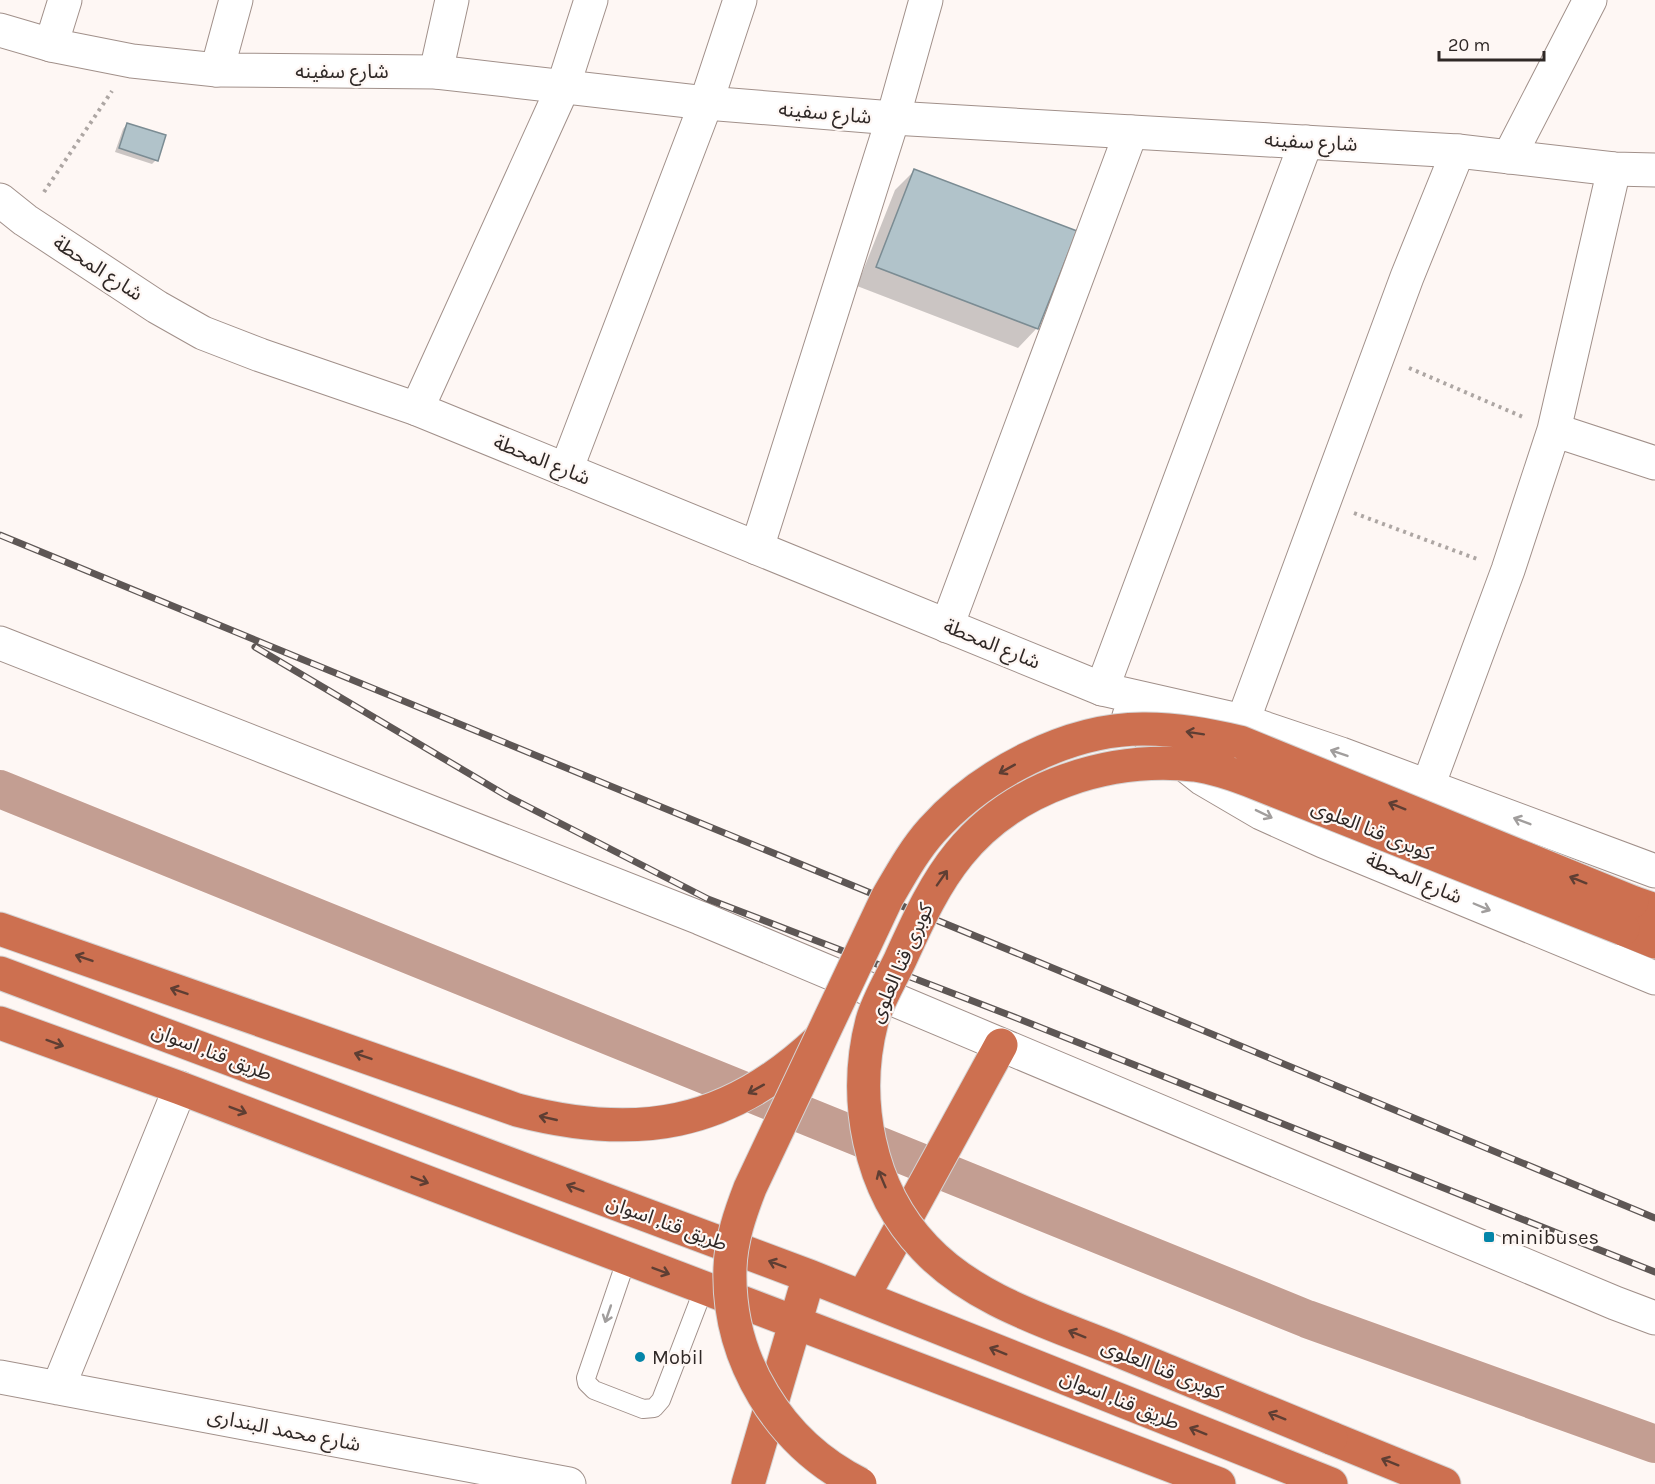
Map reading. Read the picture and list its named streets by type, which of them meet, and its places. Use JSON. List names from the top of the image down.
{
  "streets": {
    "highway": ["كوبرى قنا العلوى", "طريق قنا, اسوان"],
    "street": ["شارع سفينه", "شارع المحطة", "شارع محمد البندارى"]
  },
  "places": {
    "transit": ["minibuses"],
    "other": ["Mobil"]
  },
  "scale_bar": "20 m"
}
